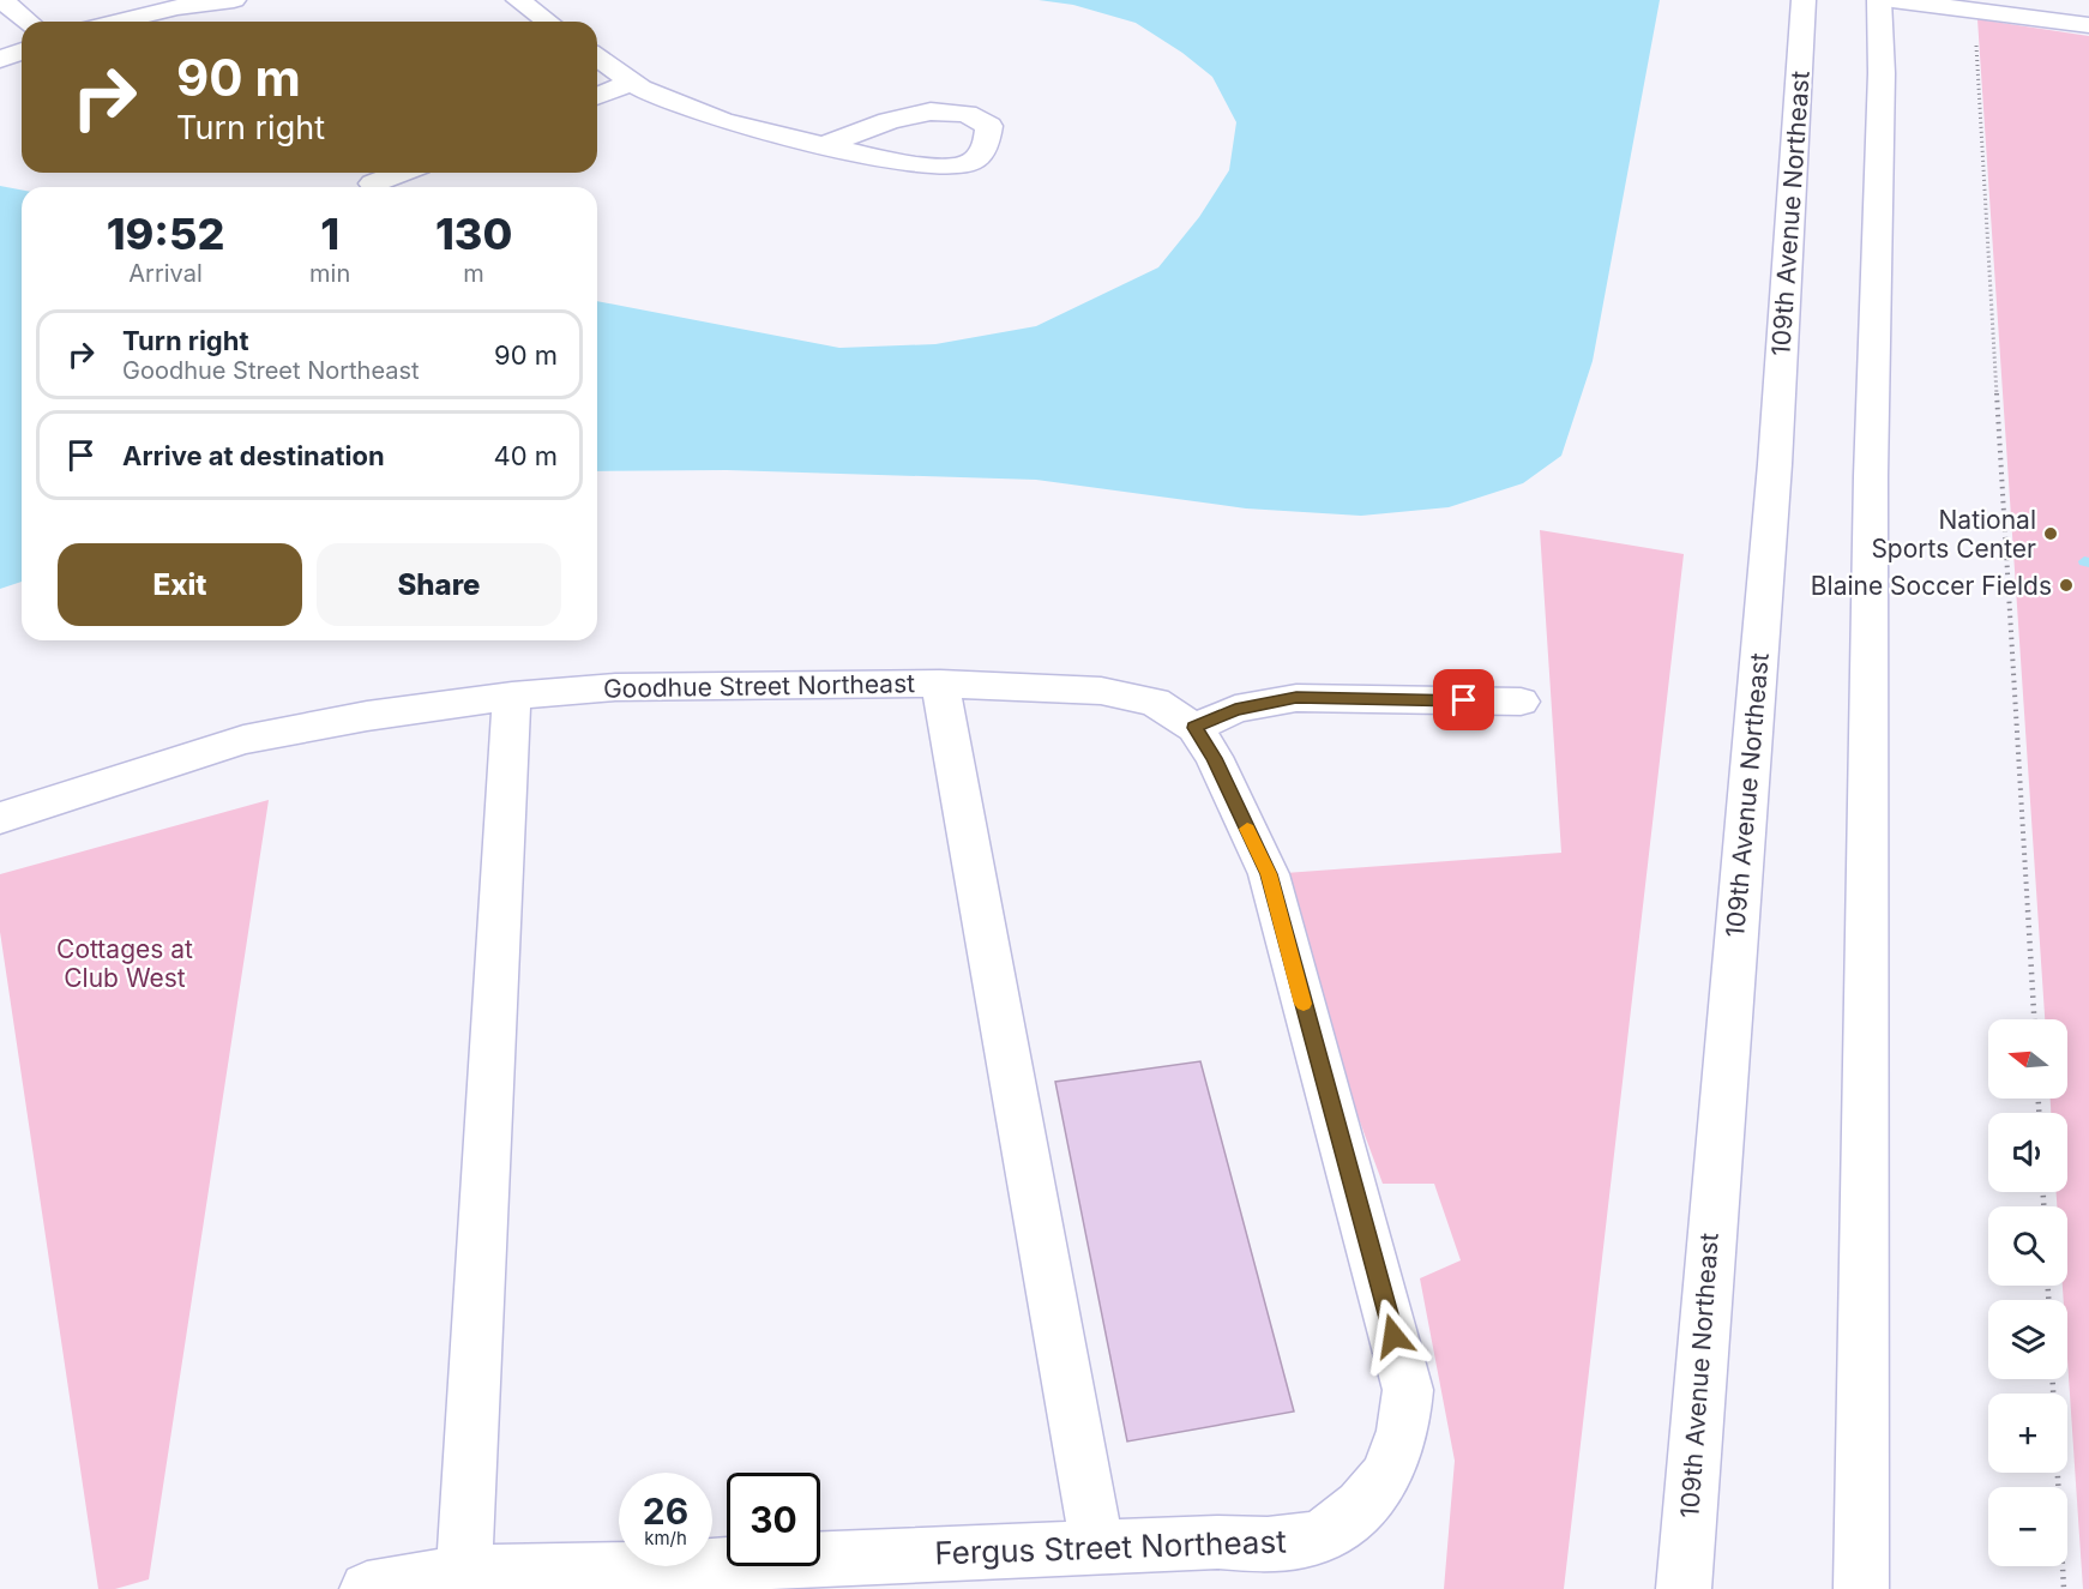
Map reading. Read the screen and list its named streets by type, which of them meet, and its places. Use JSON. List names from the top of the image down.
{
  "streets": {
    "main road": ["109th Avenue Northeast", "Goodhue Street Northeast", "Fergus Street Northeast"]
  },
  "crossings": [
    ["Goodhue Street Northeast", "Fergus Street Northeast"]
  ],
  "parks": ["Cottages at Club West"],
  "places": ["National Sports Center", "Blaine Soccer Fields"],
  "north": "left",
  "page": {
    "turn": ["90 m", "Turn right"],
    "eta": [
      "19:52",
      "Arrival",
      "1",
      "min",
      "130",
      "m"
    ],
    "list": [
      {
        "name": "Turn right",
        "note": "Goodhue Street Northeast",
        "value": "90 m"
      },
      {
        "name": "Arrive at destination",
        "value": "40 m"
      }
    ],
    "buttons": ["Exit", "Share"],
    "map_buttons": ["+", "−"],
    "speed": "26 km/h",
    "limit": "30"
  }
}
